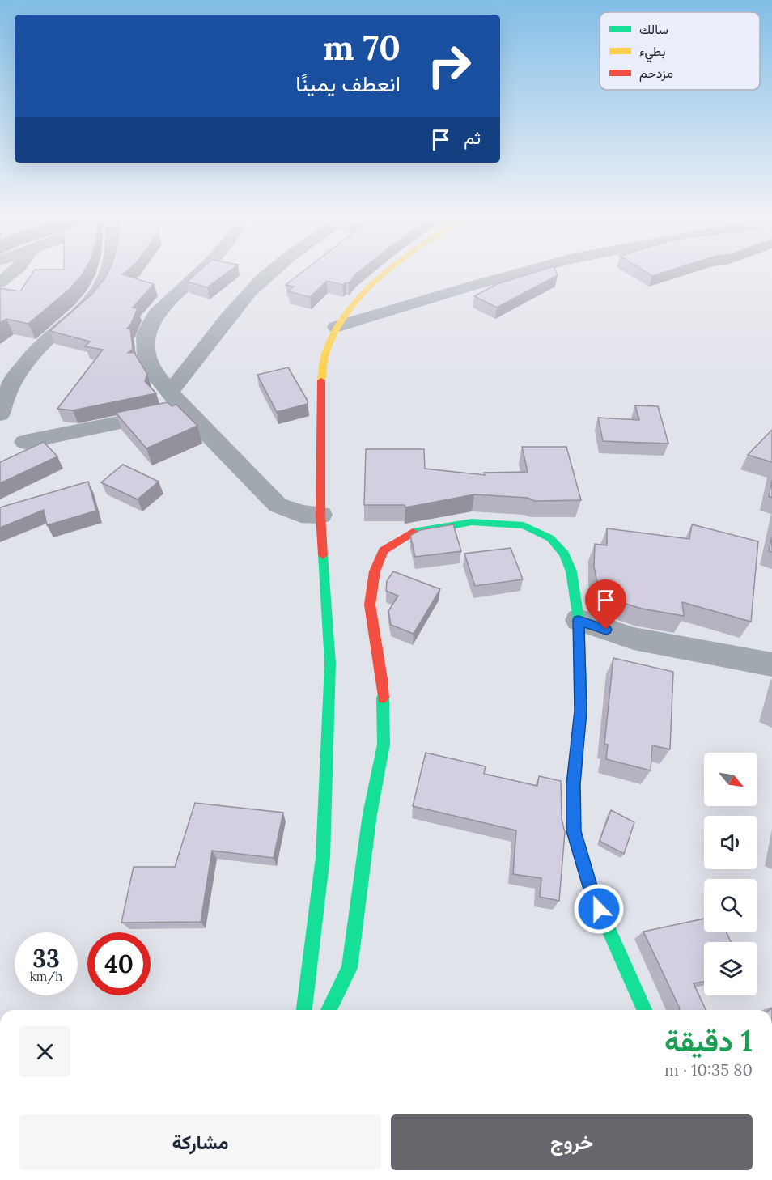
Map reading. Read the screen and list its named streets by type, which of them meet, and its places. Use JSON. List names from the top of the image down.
{
  "legend": ["سالك", "بطيء", "مزدحم"],
  "north": "bottom right",
  "page": {
    "turn": ["70 m", "انعطف يمينًا"],
    "then": "ثم",
    "speed": "33 km/h",
    "limit": "40",
    "heading": ["1 دقيقة", "80 m · 10:35"],
    "buttons": ["خروج", "مشاركة"]
  }
}
